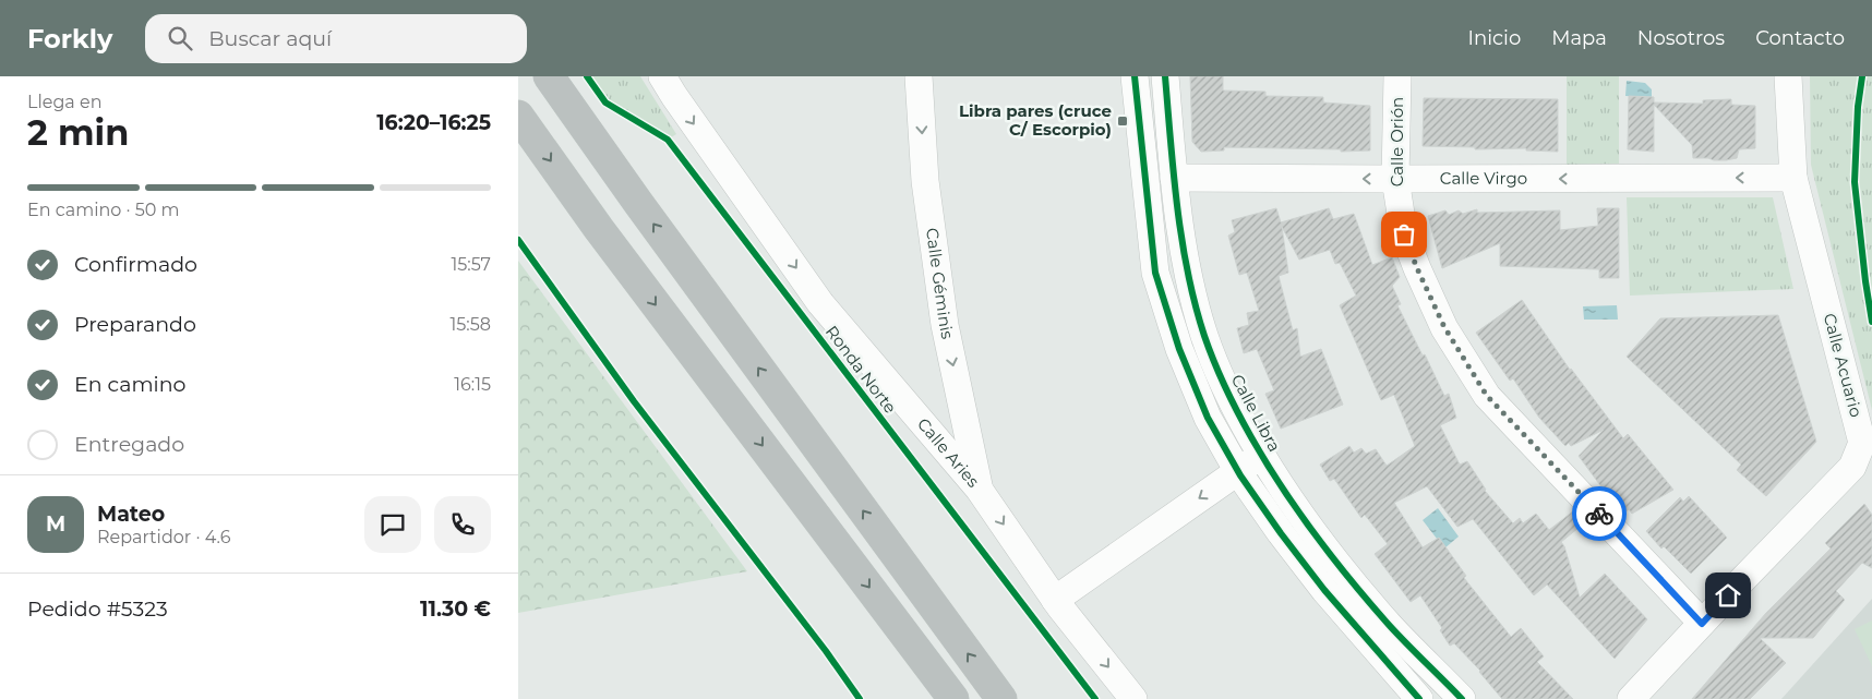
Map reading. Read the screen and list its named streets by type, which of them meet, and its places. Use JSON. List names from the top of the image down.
{
  "streets": {
    "street": [
      "Calle Orión",
      "Calle Virgo",
      "Calle Géminis",
      "Calle Acuario",
      "Calle Libra",
      "Calle Aries"
    ],
    "cycle path": ["Ronda Norte"]
  },
  "crossings": [
    ["Calle Orión", "Calle Virgo"],
    ["Calle Orión", "Calle Acuario"],
    ["Calle Virgo", "Calle Acuario"],
    ["Calle Virgo", "Calle Libra"],
    ["Calle Géminis", "Calle Aries"]
  ],
  "one_way": ["Calle Virgo"],
  "places": {
    "transit": ["Libra pares (cruce C/ Escorpio)"]
  },
  "page": {
    "header": "Forkly",
    "search": "Buscar aquí",
    "nav": [
      "Inicio",
      "Mapa",
      "Nosotros",
      "Contacto"
    ],
    "heading": ["2 min", "Llega en", "16:20–16:25"],
    "panel": [
      "Mateo",
      "Repartidor · 4.6",
      "Pedido #5323",
      "11.30 €"
    ],
    "bar": "En camino · 50 m",
    "list": [
      ["Confirmado", "15:57"],
      ["Preparando", "15:58"],
      ["En camino", "16:15"],
      "Entregado"
    ],
    "round": "M"
  }
}
